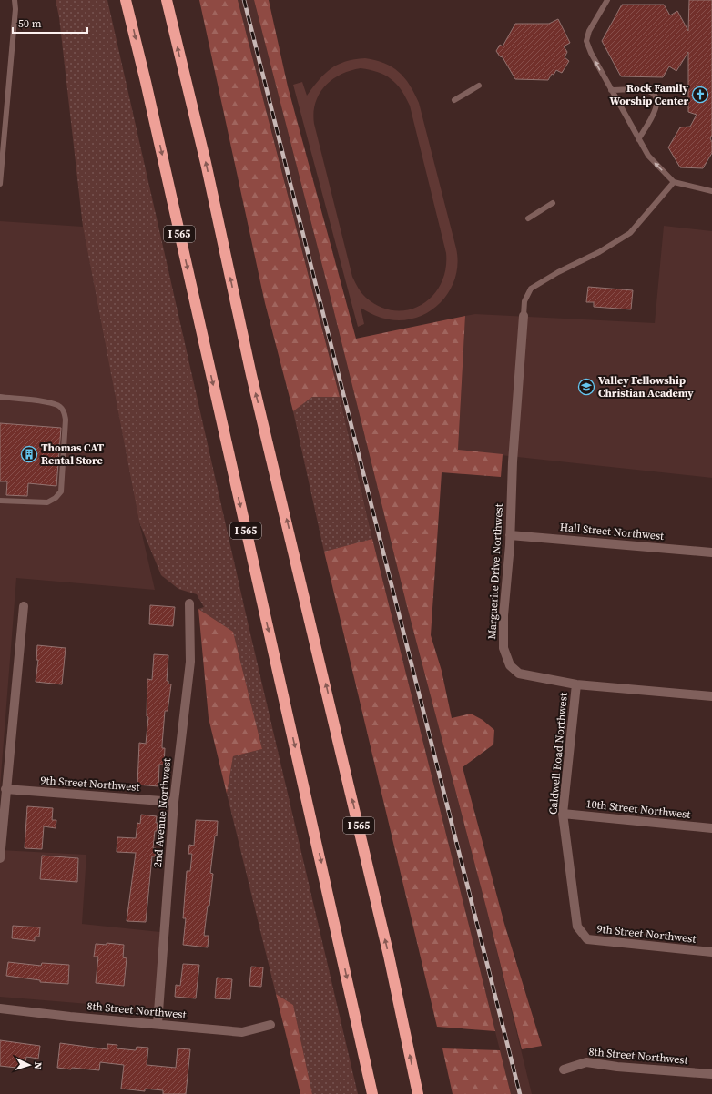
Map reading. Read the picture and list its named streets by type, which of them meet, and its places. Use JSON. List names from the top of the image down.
{
  "streets": {
    "highway": ["I 565"],
    "street": [
      "Hall Street Northwest",
      "Marguerite Drive Northwest",
      "Caldwell Road Northwest",
      "9th Street Northwest",
      "10th Street Northwest",
      "2nd Avenue Northwest",
      "8th Street Northwest"
    ]
  },
  "crossings": [
    ["Hall Street Northwest", "Marguerite Drive Northwest"],
    ["Marguerite Drive Northwest", "Caldwell Road Northwest"],
    ["Caldwell Road Northwest", "9th Street Northwest"],
    ["Caldwell Road Northwest", "10th Street Northwest"],
    ["9th Street Northwest", "2nd Avenue Northwest"],
    ["2nd Avenue Northwest", "8th Street Northwest"]
  ],
  "places": {
    "church": ["Rock Family Worship Center"],
    "school or university": ["Valley Fellowship Christian Academy"],
    "building": ["Thomas CAT Rental Store"]
  },
  "scale_bar": "50 m",
  "north": "right"
}
